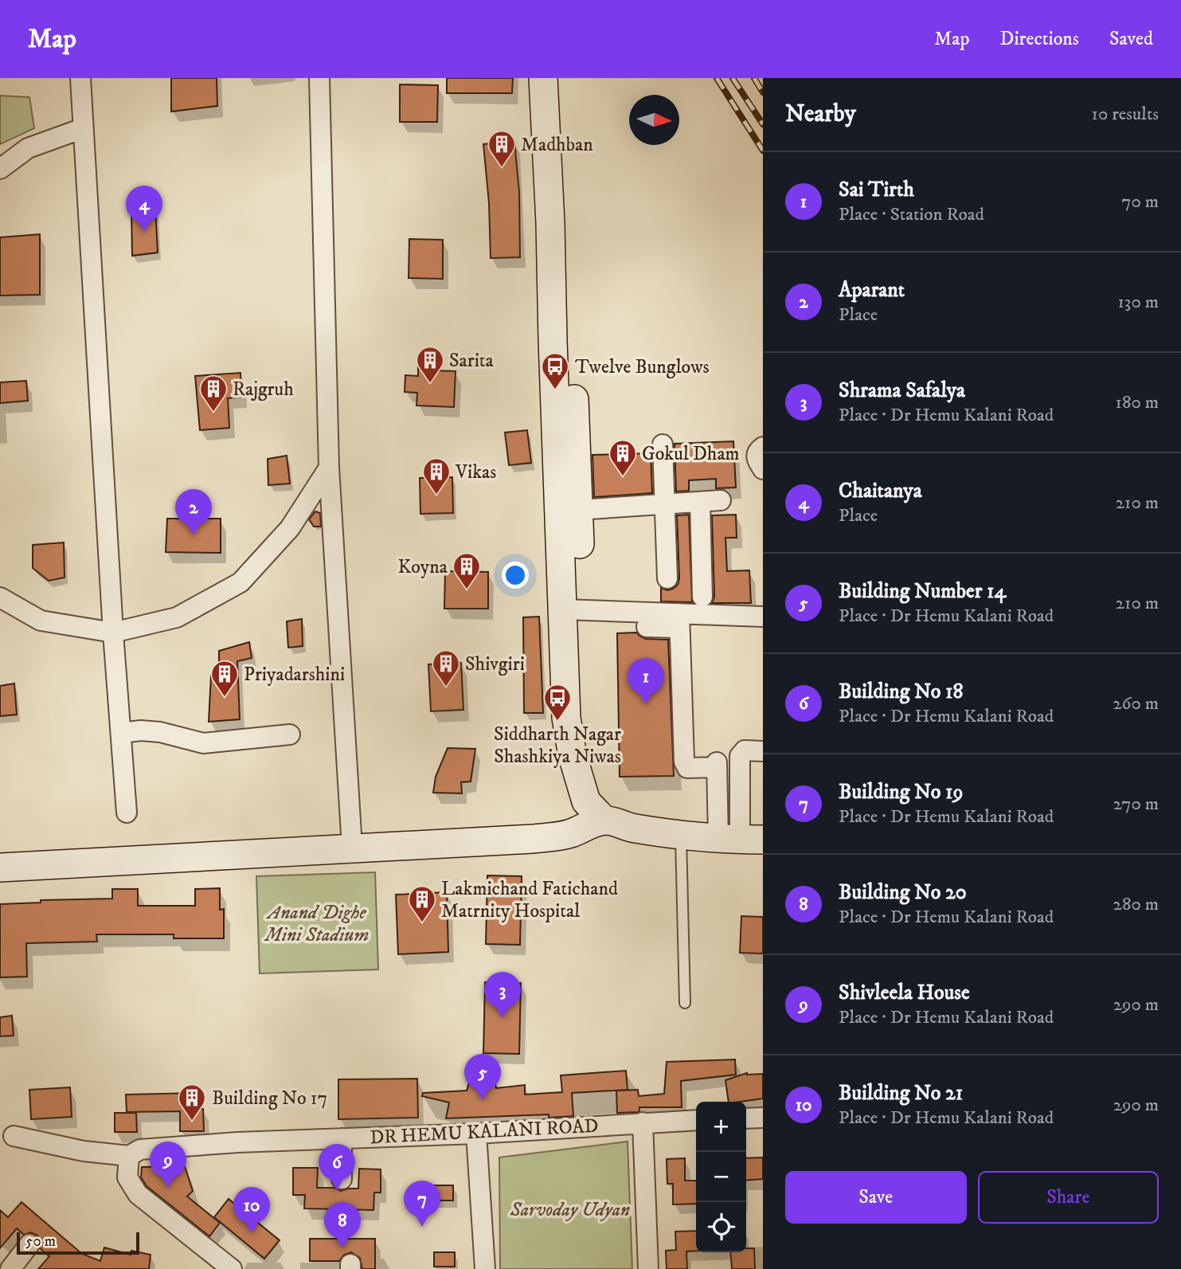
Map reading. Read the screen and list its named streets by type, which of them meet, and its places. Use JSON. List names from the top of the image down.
{
  "streets": {
    "street": ["DR HEMU KALANI ROAD"]
  },
  "parks": ["Anand Dighe Mini Stadium", "Sarvoday Udyan"],
  "places": {
    "building": [
      "Madhban",
      "Sarita",
      "Rajgruh",
      "Gokul Dham",
      "Vikas",
      "Koyna",
      "Shivgiri",
      "Priyadarshini",
      "Lakmichand Fatichand Matrnity Hospital",
      "Building No 17"
    ],
    "bus stop": ["Twelve Bunglows", "Siddharth Nagar Shashkiya Niwas"]
  },
  "scale_bar": "50 m",
  "north": "right",
  "page": {
    "header": "Map",
    "nav": ["Map", "Directions", "Saved"],
    "heading": ["Nearby", "10 results"],
    "list": [
      {
        "mark": "1",
        "name": "Sai Tirth",
        "note": "Place · Station Road",
        "value": "70 m"
      },
      {
        "mark": "2",
        "name": "Aparant",
        "note": "Place",
        "value": "130 m"
      },
      {
        "mark": "3",
        "name": "Shrama Safalya",
        "note": "Place · Dr Hemu Kalani Road",
        "value": "180 m"
      },
      {
        "mark": "4",
        "name": "Chaitanya",
        "note": "Place",
        "value": "210 m"
      },
      {
        "mark": "5",
        "name": "Building Number 14",
        "note": "Place · Dr Hemu Kalani Road",
        "value": "210 m"
      },
      {
        "mark": "6",
        "name": "Building No 18",
        "note": "Place · Dr Hemu Kalani Road",
        "value": "260 m"
      },
      {
        "mark": "7",
        "name": "Building No 19",
        "note": "Place · Dr Hemu Kalani Road",
        "value": "270 m"
      },
      {
        "mark": "8",
        "name": "Building No 20",
        "note": "Place · Dr Hemu Kalani Road",
        "value": "280 m"
      },
      {
        "mark": "9",
        "name": "Shivleela House",
        "note": "Place · Dr Hemu Kalani Road",
        "value": "290 m"
      },
      {
        "mark": "10",
        "name": "Building No 21",
        "note": "Place · Dr Hemu Kalani Road",
        "value": "290 m"
      }
    ],
    "pins": [
      "4",
      "2",
      "1",
      "3",
      "5",
      "9",
      "6",
      "7",
      "10",
      "8"
    ],
    "map_buttons": ["+", "−"],
    "buttons": ["Save", "Share"],
    "scale": "50 m"
  }
}
